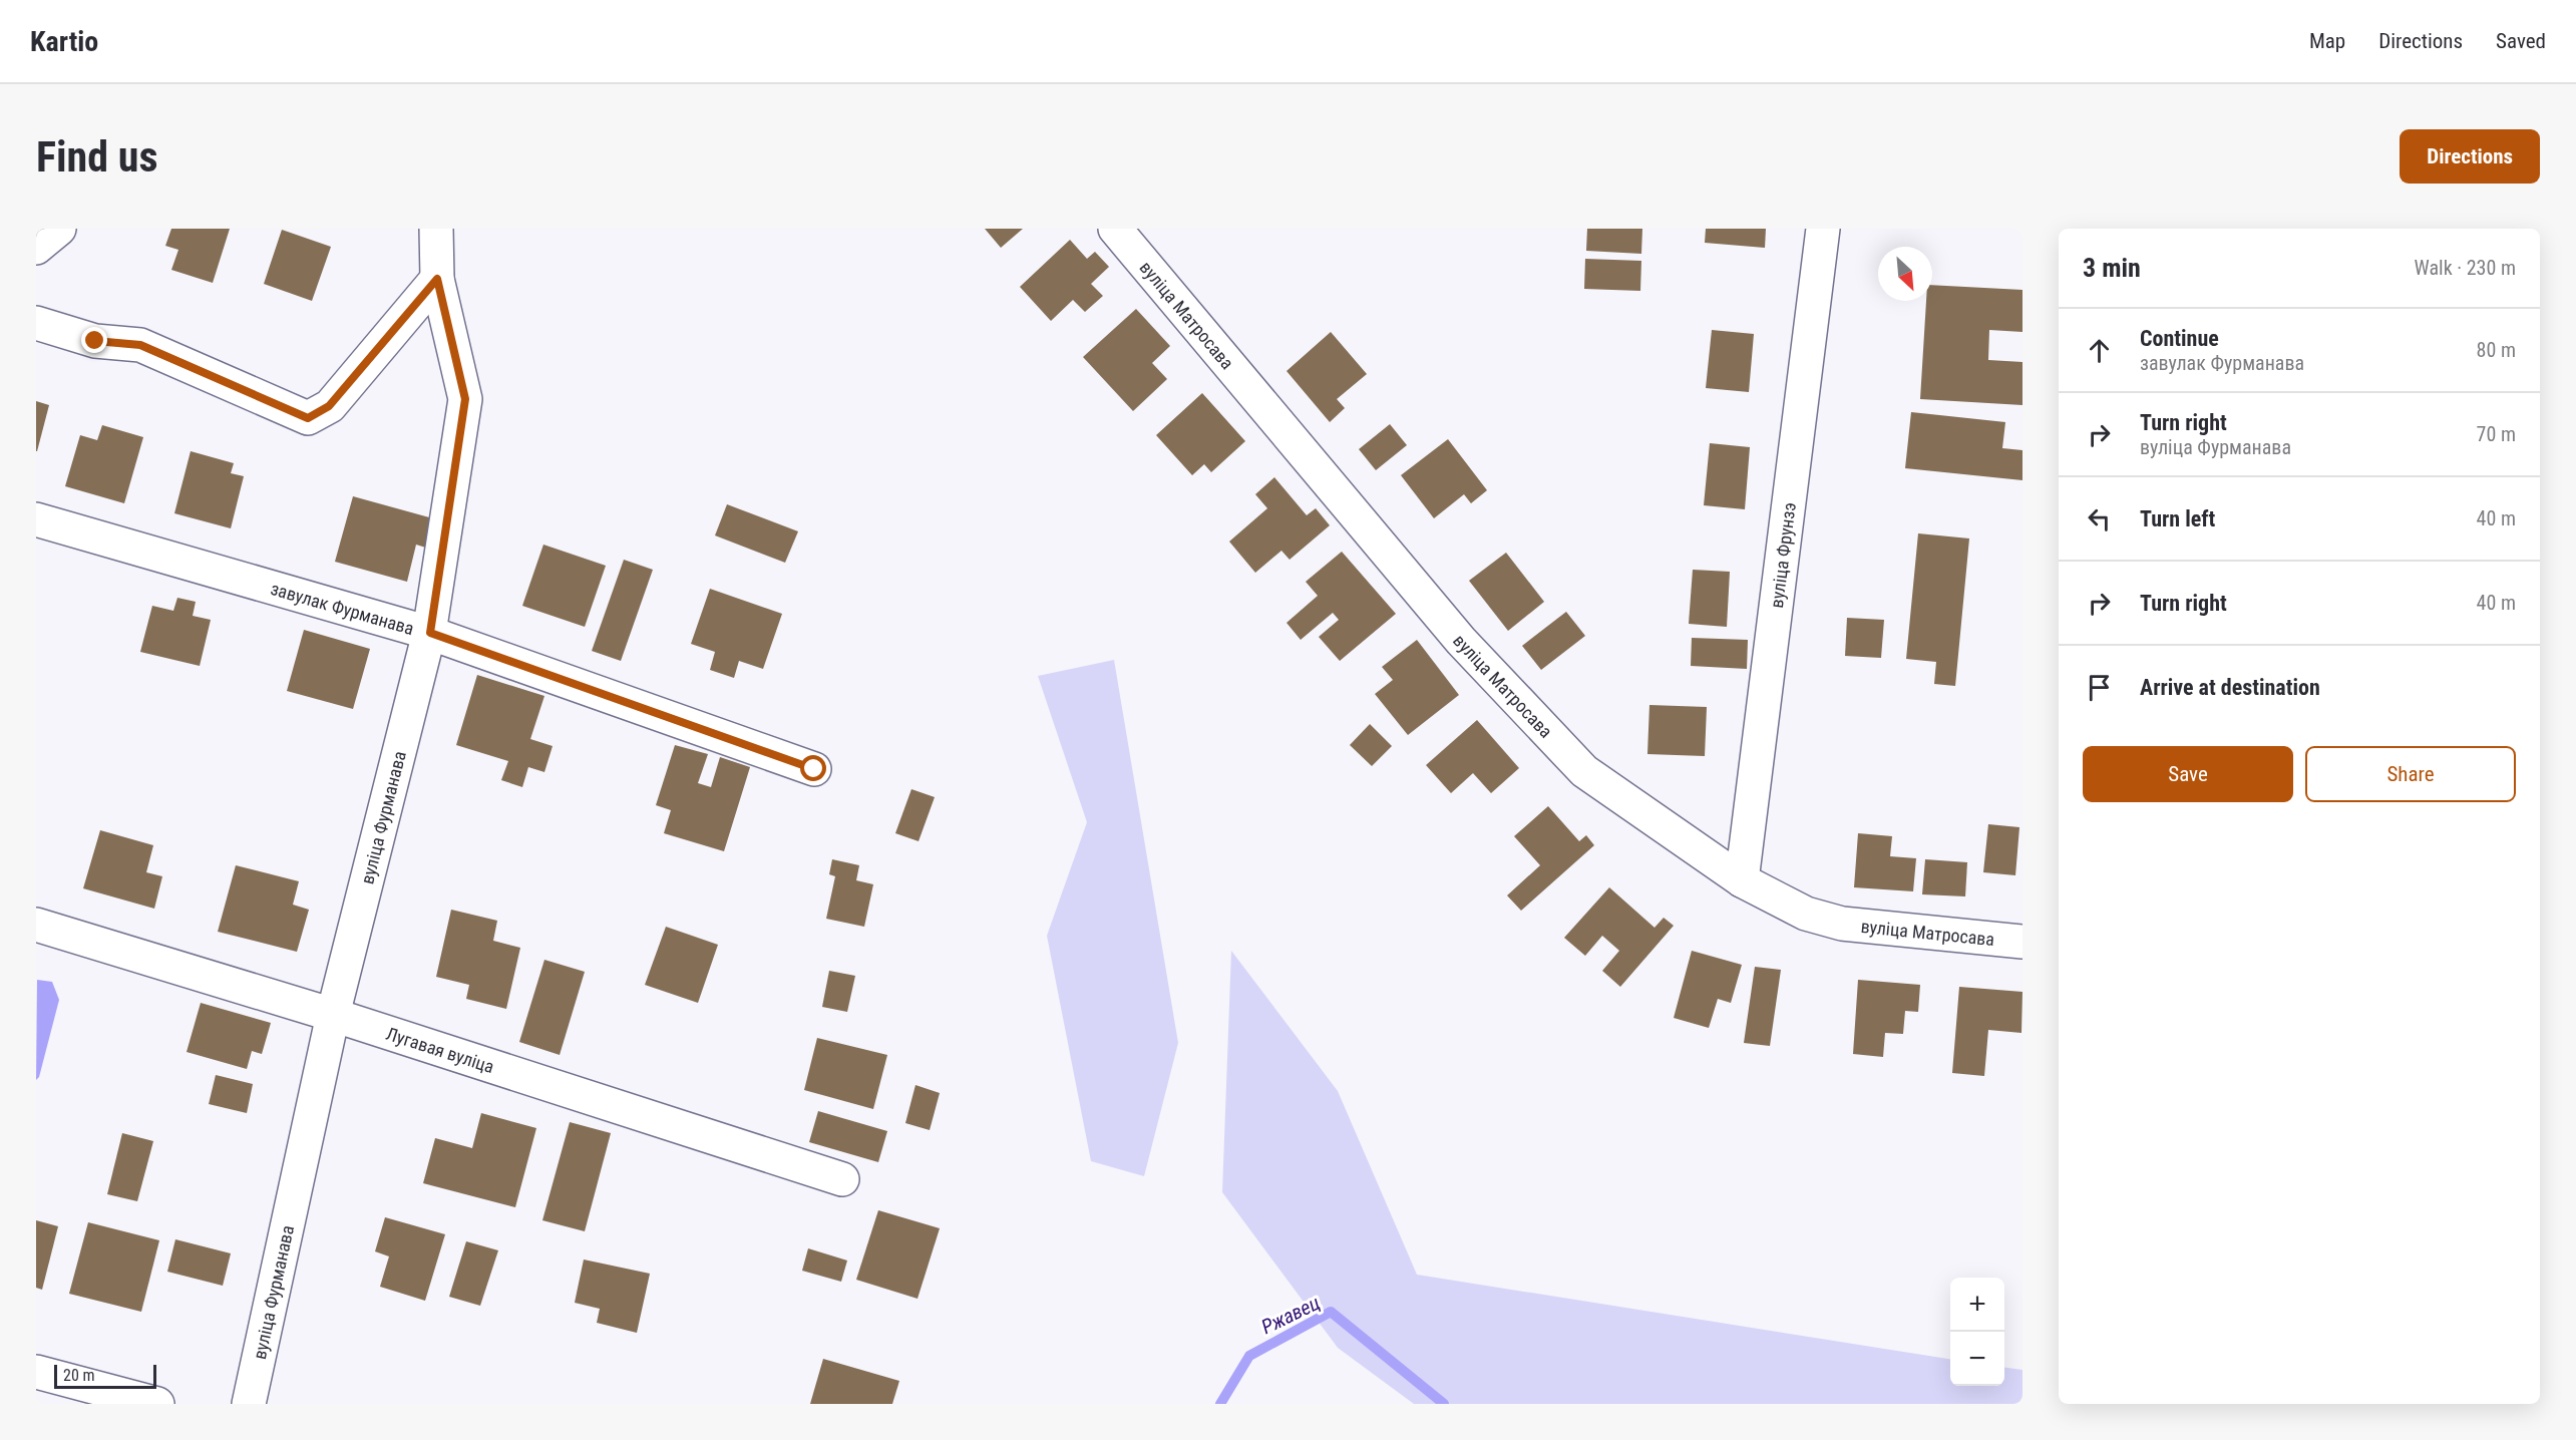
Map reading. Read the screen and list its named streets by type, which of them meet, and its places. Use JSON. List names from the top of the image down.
{
  "streets": {
    "street": [
      "вуліца Матросава",
      "вуліца Фрунзэ",
      "завулак Фурманава",
      "вуліца Фурманава",
      "Лугавая вуліца"
    ]
  },
  "crossings": [
    ["вуліца Матросава", "вуліца Фрунзэ"],
    ["завулак Фурманава", "вуліца Фурманава"],
    ["вуліца Фурманава", "Лугавая вуліца"]
  ],
  "water": ["Ржавец"],
  "scale_bar": "20 m",
  "north": "bottom right",
  "page": {
    "header": "Kartio",
    "nav": ["Map", "Directions", "Saved"],
    "buttons": [
      "Directions",
      ["Save", "Share"]
    ],
    "title": "Find us",
    "heading": ["3 min", "Walk · 230 m"],
    "list": [
      ["Continue", "завулак Фурманава", "80 m"],
      ["Turn right", "вуліца Фурманава", "70 m"],
      ["Turn left", "40 m"],
      ["Turn right", "40 m"],
      "Arrive at destination"
    ],
    "map_buttons": ["+", "−"],
    "scale": "20 m"
  }
}
